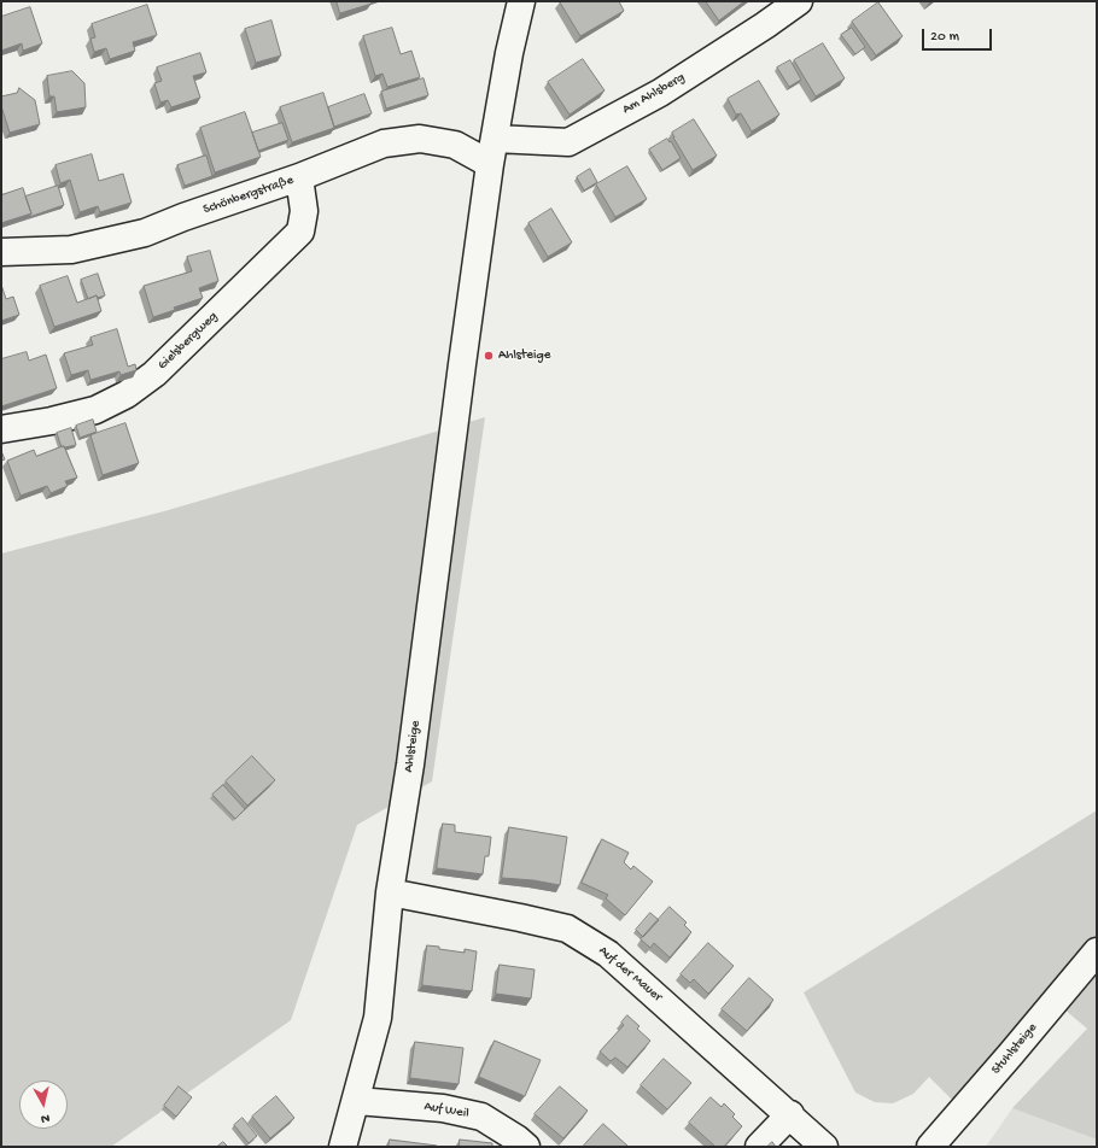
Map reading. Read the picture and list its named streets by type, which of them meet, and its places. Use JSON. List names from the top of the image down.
{
  "streets": {
    "street": [
      "Am Ahlsberg",
      "Schönbergstraße",
      "Gielsbergweg",
      "Ahlsteige",
      "Auf der Mauer",
      "Stuhlsteige",
      "Auf Weil"
    ]
  },
  "crossings": [
    ["Am Ahlsberg", "Ahlsteige"],
    ["Schönbergstraße", "Gielsbergweg"],
    ["Schönbergstraße", "Ahlsteige"],
    ["Ahlsteige", "Auf der Mauer"],
    ["Ahlsteige", "Auf Weil"]
  ],
  "places": ["Ahlsteige"],
  "scale_bar": "20 m",
  "north": "bottom"
}
